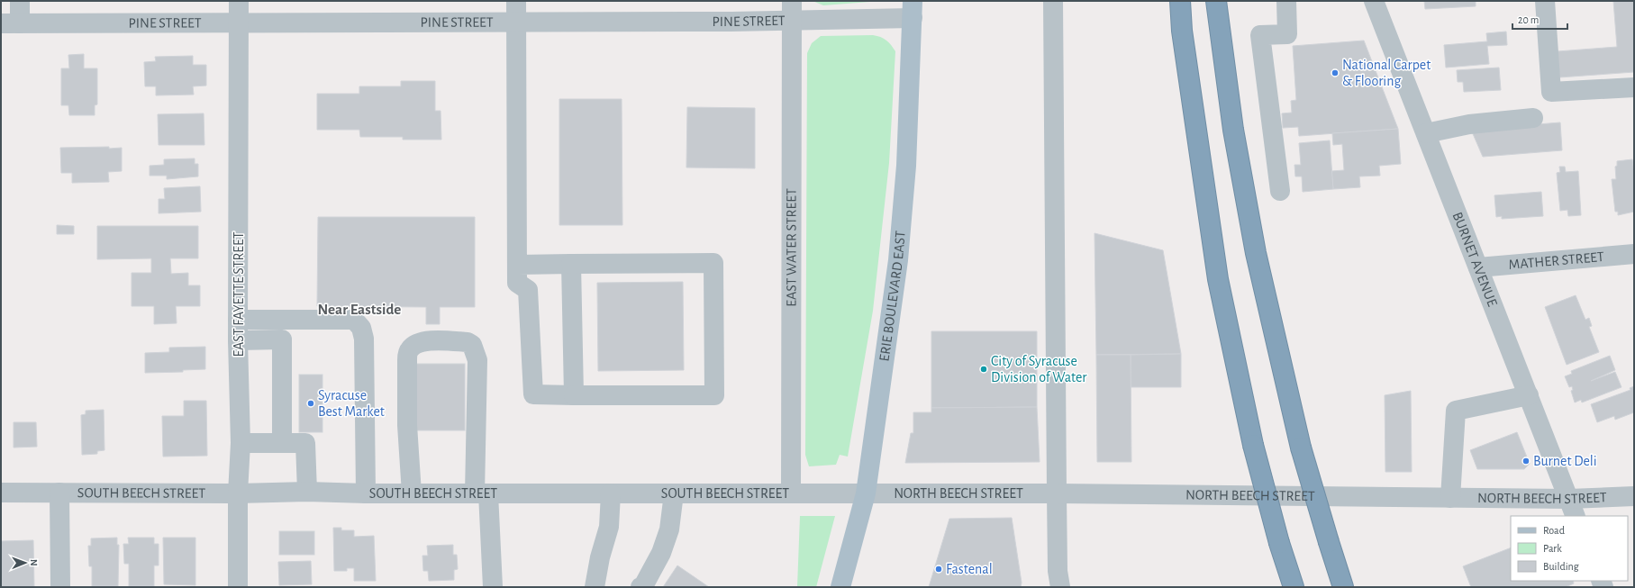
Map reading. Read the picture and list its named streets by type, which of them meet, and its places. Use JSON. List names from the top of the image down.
{
  "streets": {
    "main road": ["ERIE BOULEVARD EAST"],
    "street": [
      "PINE STREET",
      "EAST WATER STREET",
      "BURNET AVENUE",
      "MATHER STREET",
      "EAST FAYETTE STREET",
      "SOUTH BEECH STREET",
      "NORTH BEECH STREET"
    ]
  },
  "crossings": [
    ["PINE STREET", "EAST WATER STREET"],
    ["PINE STREET", "EAST FAYETTE STREET"],
    ["PINE STREET", "ERIE BOULEVARD EAST"],
    ["EAST WATER STREET", "SOUTH BEECH STREET"],
    ["BURNET AVENUE", "MATHER STREET"],
    ["BURNET AVENUE", "NORTH BEECH STREET"],
    ["EAST FAYETTE STREET", "SOUTH BEECH STREET"],
    ["ERIE BOULEVARD EAST", "SOUTH BEECH STREET"],
    ["ERIE BOULEVARD EAST", "NORTH BEECH STREET"],
    ["SOUTH BEECH STREET", "NORTH BEECH STREET"]
  ],
  "districts": ["Near Eastside"],
  "places": [
    "National Carpet & Flooring",
    "City of Syracuse Division of Water",
    "Syracuse Best Market",
    "Burnet Deli",
    "Fastenal"
  ],
  "legend": ["Road", "Park", "Building"],
  "scale_bar": "20 m",
  "north": "right"
}
